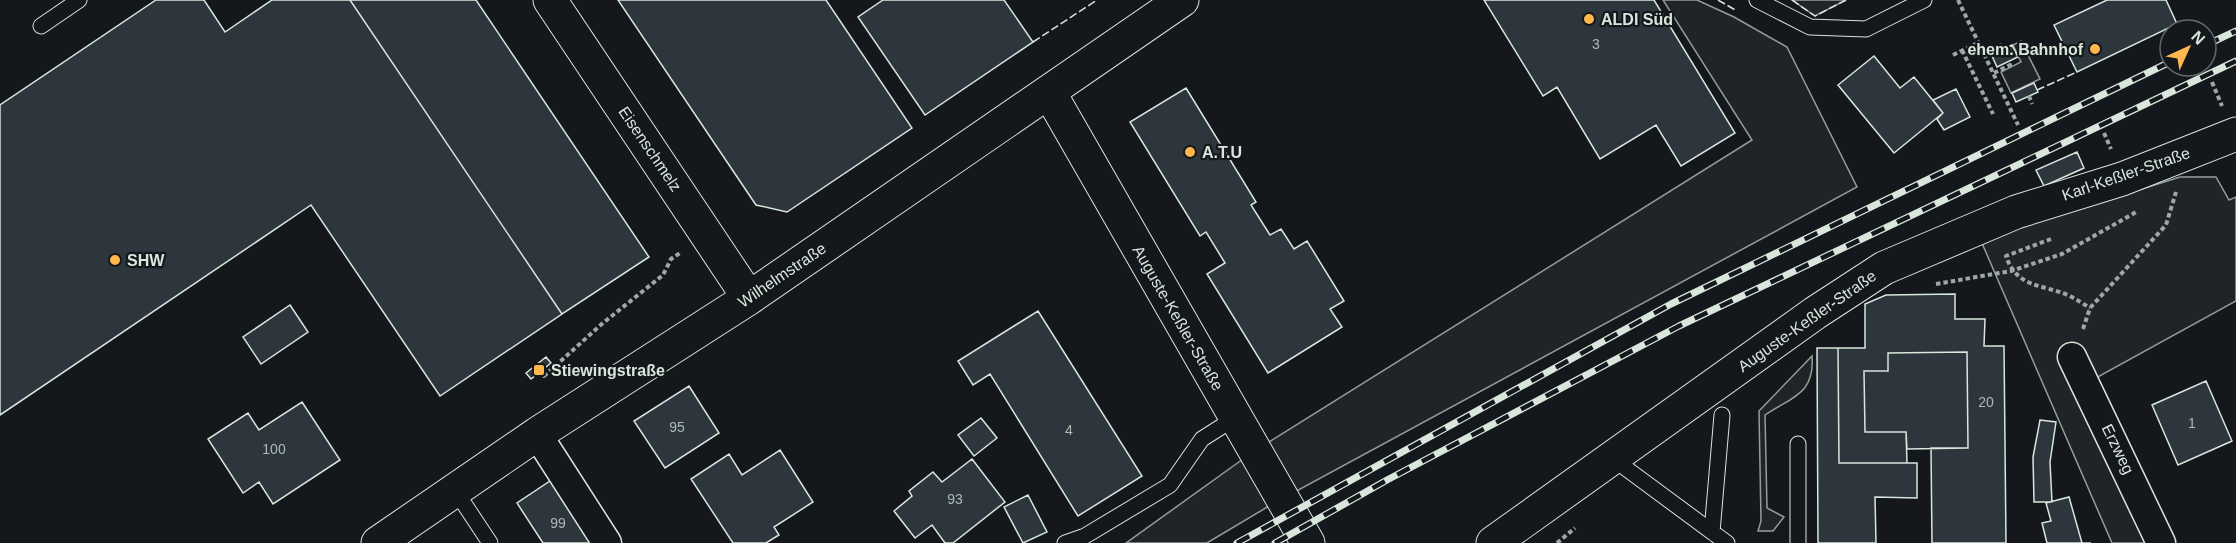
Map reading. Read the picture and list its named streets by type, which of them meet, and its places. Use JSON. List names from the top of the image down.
{
  "streets": {
    "street": [
      "Eisenschmelz",
      "Karl-Keßler-Straße",
      "Wilhelmstraße",
      "Auguste-Keßler-Straße",
      "Erzweg"
    ]
  },
  "crossings": [
    ["Eisenschmelz", "Wilhelmstraße"],
    ["Karl-Keßler-Straße", "Auguste-Keßler-Straße"],
    ["Wilhelmstraße", "Auguste-Keßler-Straße"]
  ],
  "places": {
    "other": [
      "ALDI Süd",
      "ehem. Bahnhof",
      "A.T.U",
      "SHW"
    ],
    "transit": ["Stiewingstraße"]
  },
  "house_numbers": [
    "3",
    "20",
    "1",
    "95",
    "4",
    "100",
    "93",
    "99"
  ],
  "north": "top right"
}
